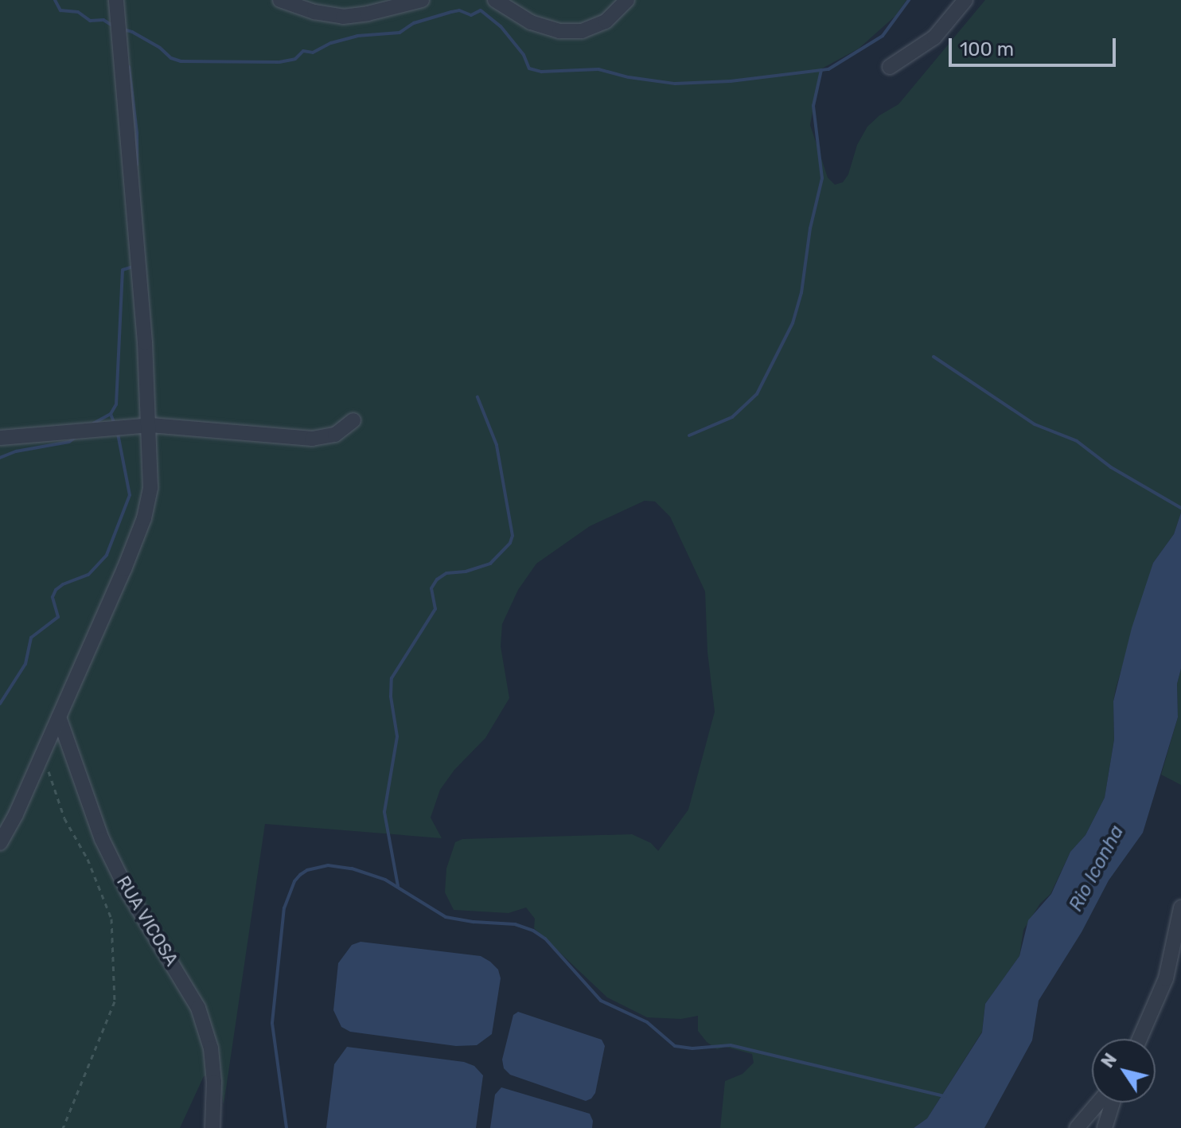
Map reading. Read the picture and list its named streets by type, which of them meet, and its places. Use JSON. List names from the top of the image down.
{
  "streets": {
    "street": ["RUA VICOSA"]
  },
  "water": ["Rio Iconha"],
  "scale_bar": "100 m",
  "north": "top left"
}
